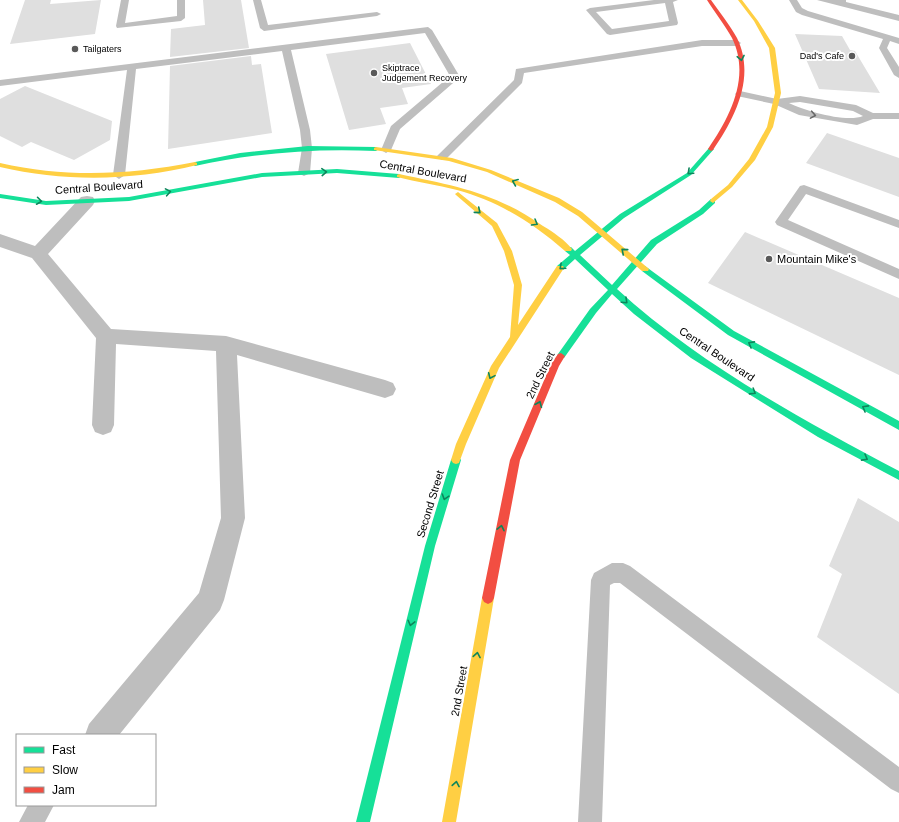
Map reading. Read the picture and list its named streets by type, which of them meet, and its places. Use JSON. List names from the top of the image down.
{
  "streets": {
    "street": ["Central Boulevard", "2nd Street", "Second Street"]
  },
  "crossings": [
    ["Central Boulevard", "2nd Street"],
    ["Central Boulevard", "Second Street"]
  ],
  "one_way": ["2nd Street", "Second Street"],
  "places": [
    "Tailgaters",
    "Dad's Cafe",
    "Skiptrace Judgement Recovery",
    "Mountain Mike's"
  ],
  "legend": ["Fast", "Slow", "Jam"]
}
